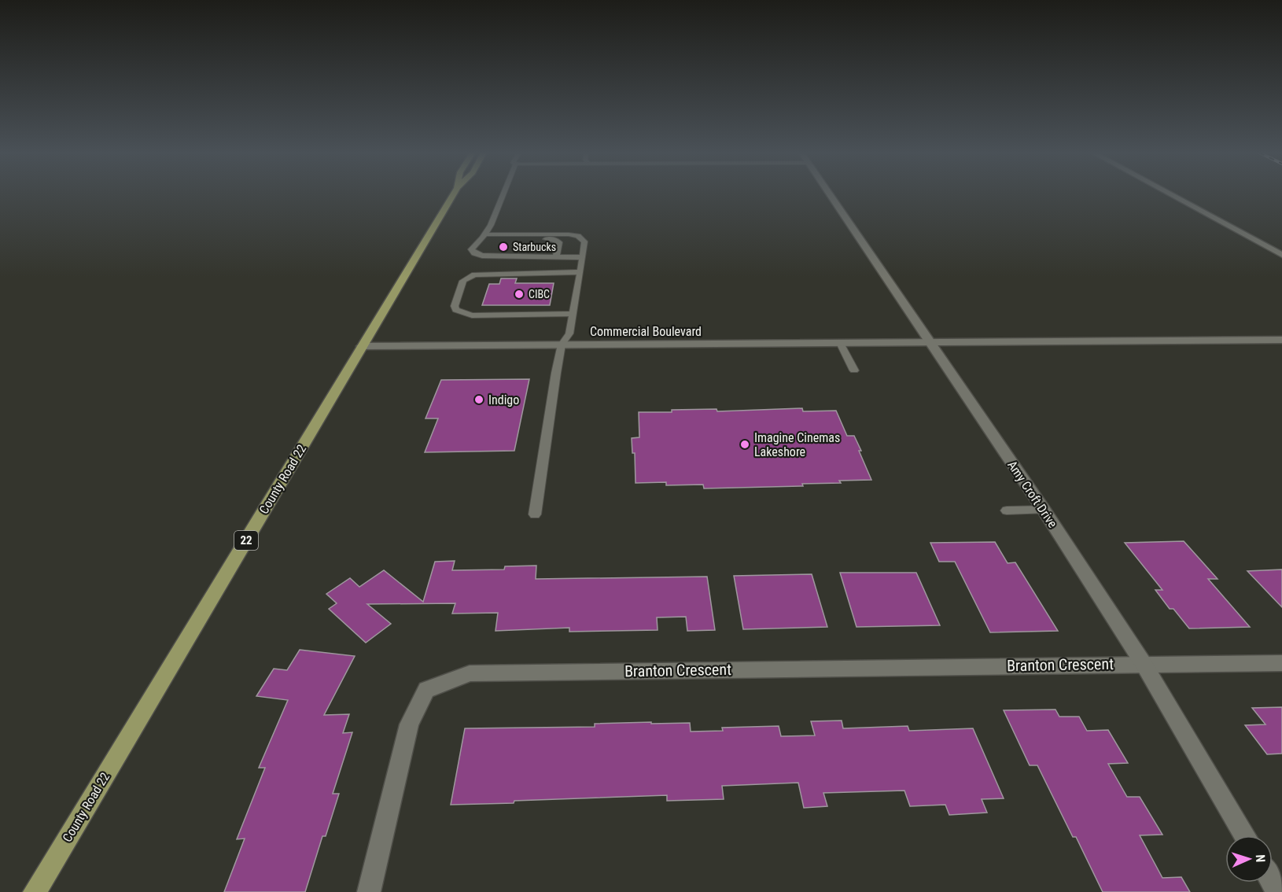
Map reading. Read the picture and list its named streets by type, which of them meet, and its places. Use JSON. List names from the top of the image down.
{
  "streets": {
    "main road": ["County Road 22", "22"],
    "street": ["Commercial Boulevard", "Amy Croft Drive", "Branton Crescent"]
  },
  "crossings": [
    ["Commercial Boulevard", "County Road 22"],
    ["Commercial Boulevard", "Amy Croft Drive"],
    ["Amy Croft Drive", "Branton Crescent"]
  ],
  "places": [
    "Starbucks",
    "CIBC",
    "Indigo",
    "Imagine Cinemas Lakeshore"
  ],
  "north": "right"
}
